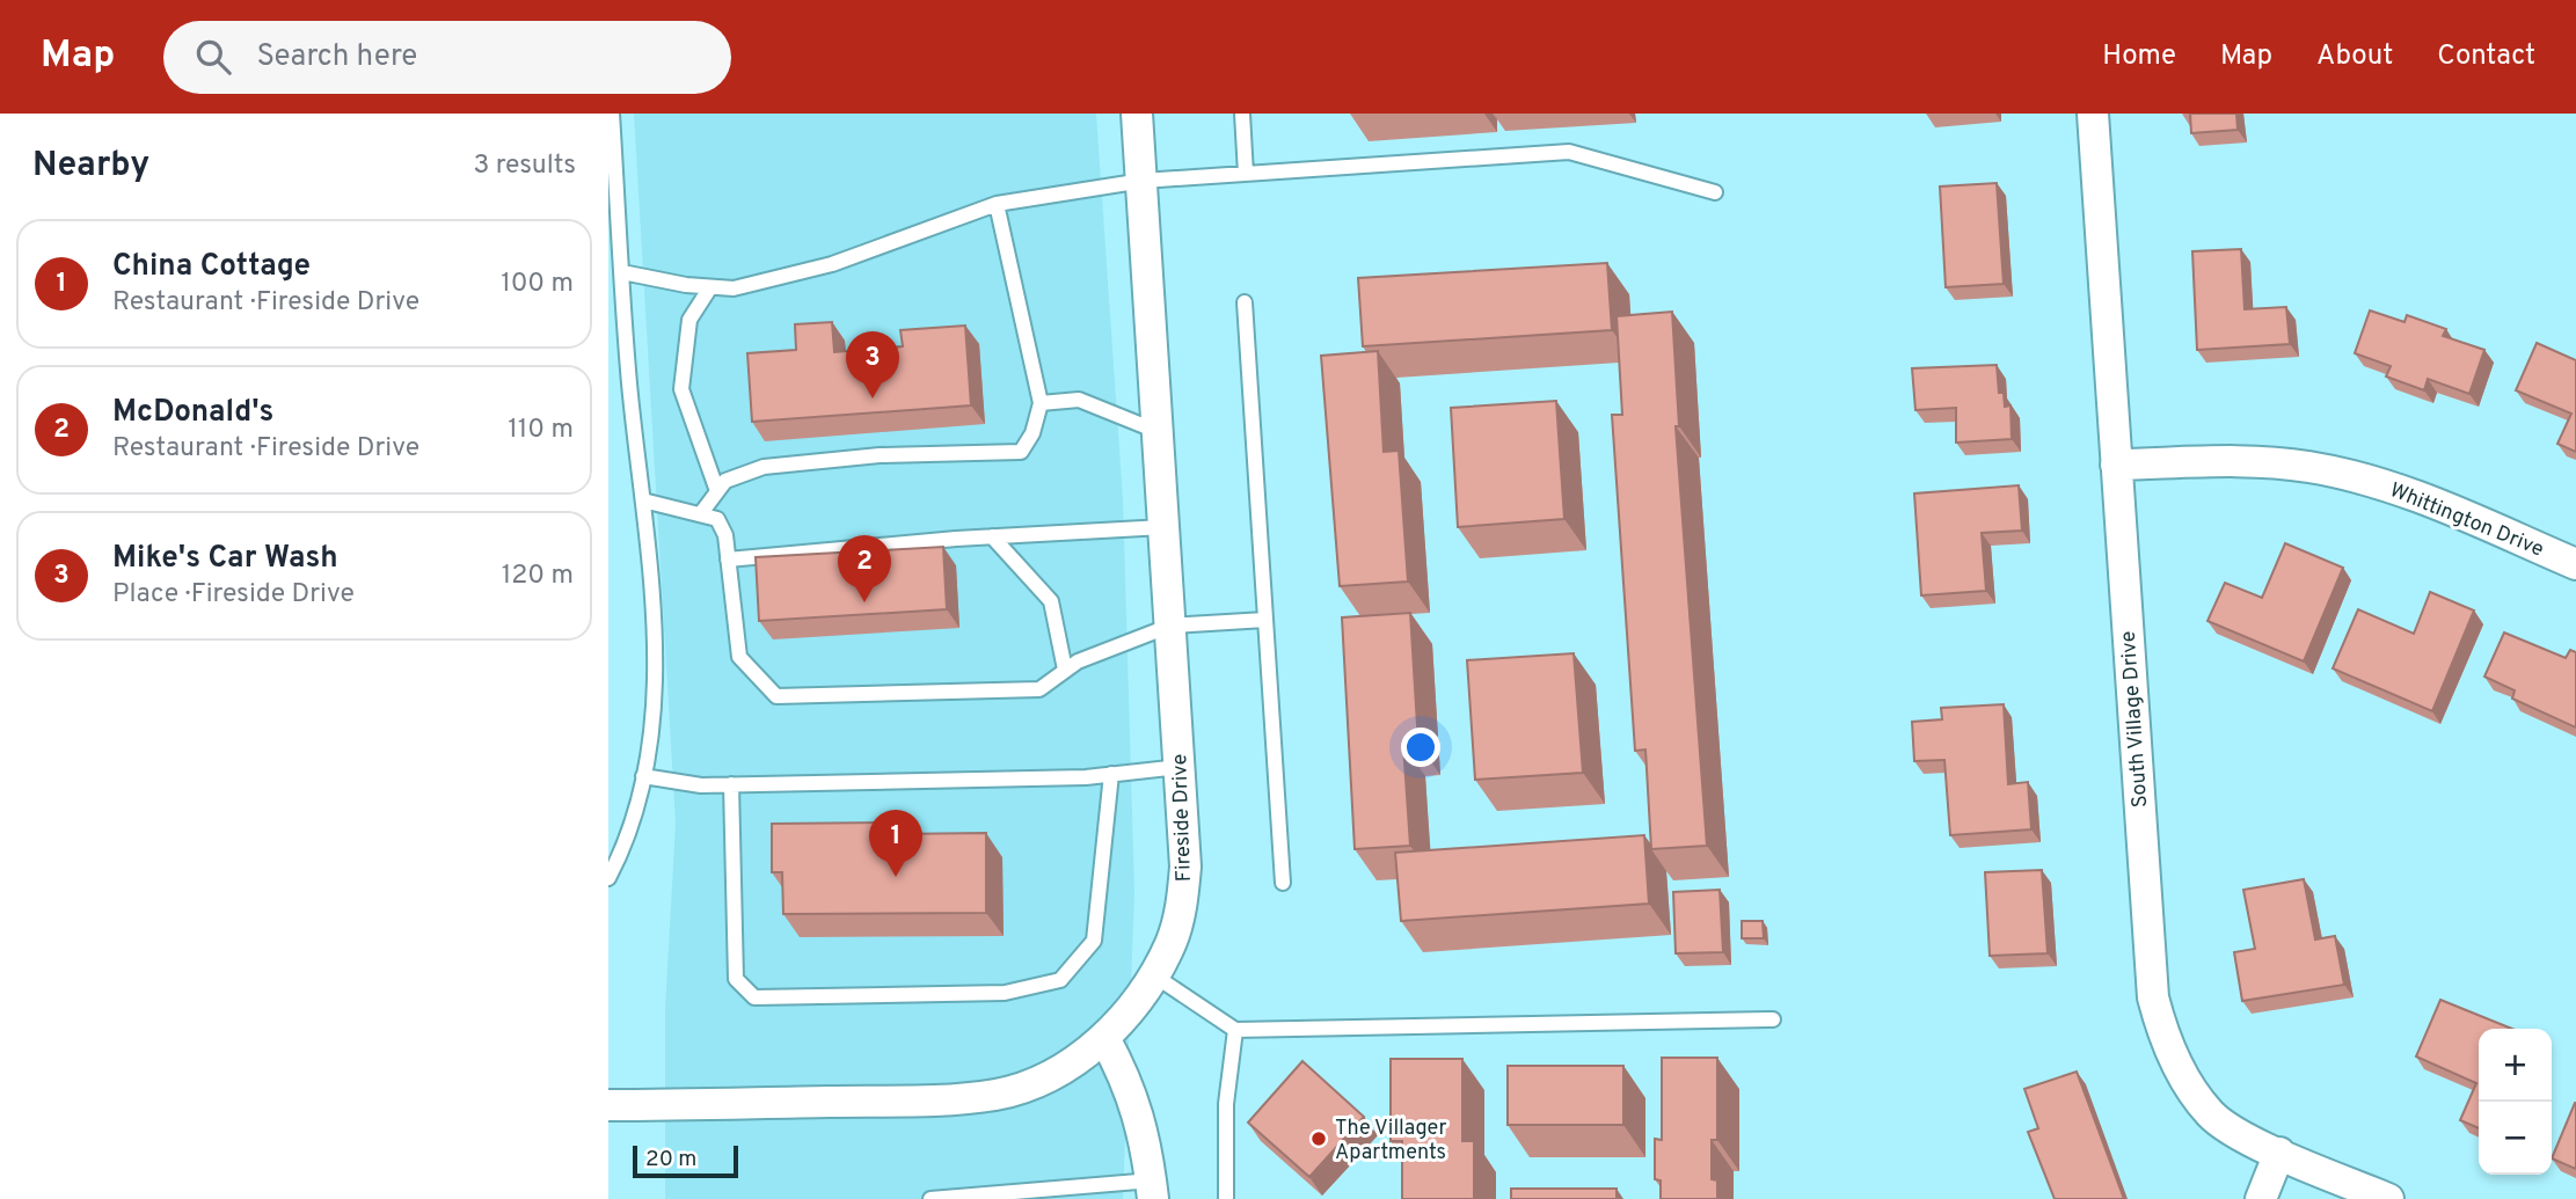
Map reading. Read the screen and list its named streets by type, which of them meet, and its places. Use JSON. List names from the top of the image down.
{
  "streets": {
    "street": ["Whittington Drive", "South Village Drive", "Fireside Drive"]
  },
  "crossings": [
    ["Whittington Drive", "South Village Drive"]
  ],
  "places": ["The Villager Apartments"],
  "scale_bar": "20 m",
  "page": {
    "header": "Map",
    "search": "Search here",
    "nav": [
      "Home",
      "Map",
      "About",
      "Contact"
    ],
    "heading": ["Nearby", "3 results"],
    "list": [
      {
        "mark": "1",
        "name": "China Cottage",
        "note": "Restaurant · Fireside Drive",
        "value": "100 m"
      },
      {
        "mark": "2",
        "name": "McDonald's",
        "note": "Restaurant · Fireside Drive",
        "value": "110 m"
      },
      {
        "mark": "3",
        "name": "Mike's Car Wash",
        "note": "Place · Fireside Drive",
        "value": "120 m"
      }
    ],
    "pins": ["3", "2", "1"],
    "map_buttons": ["+", "−"],
    "scale": "20 m"
  }
}
